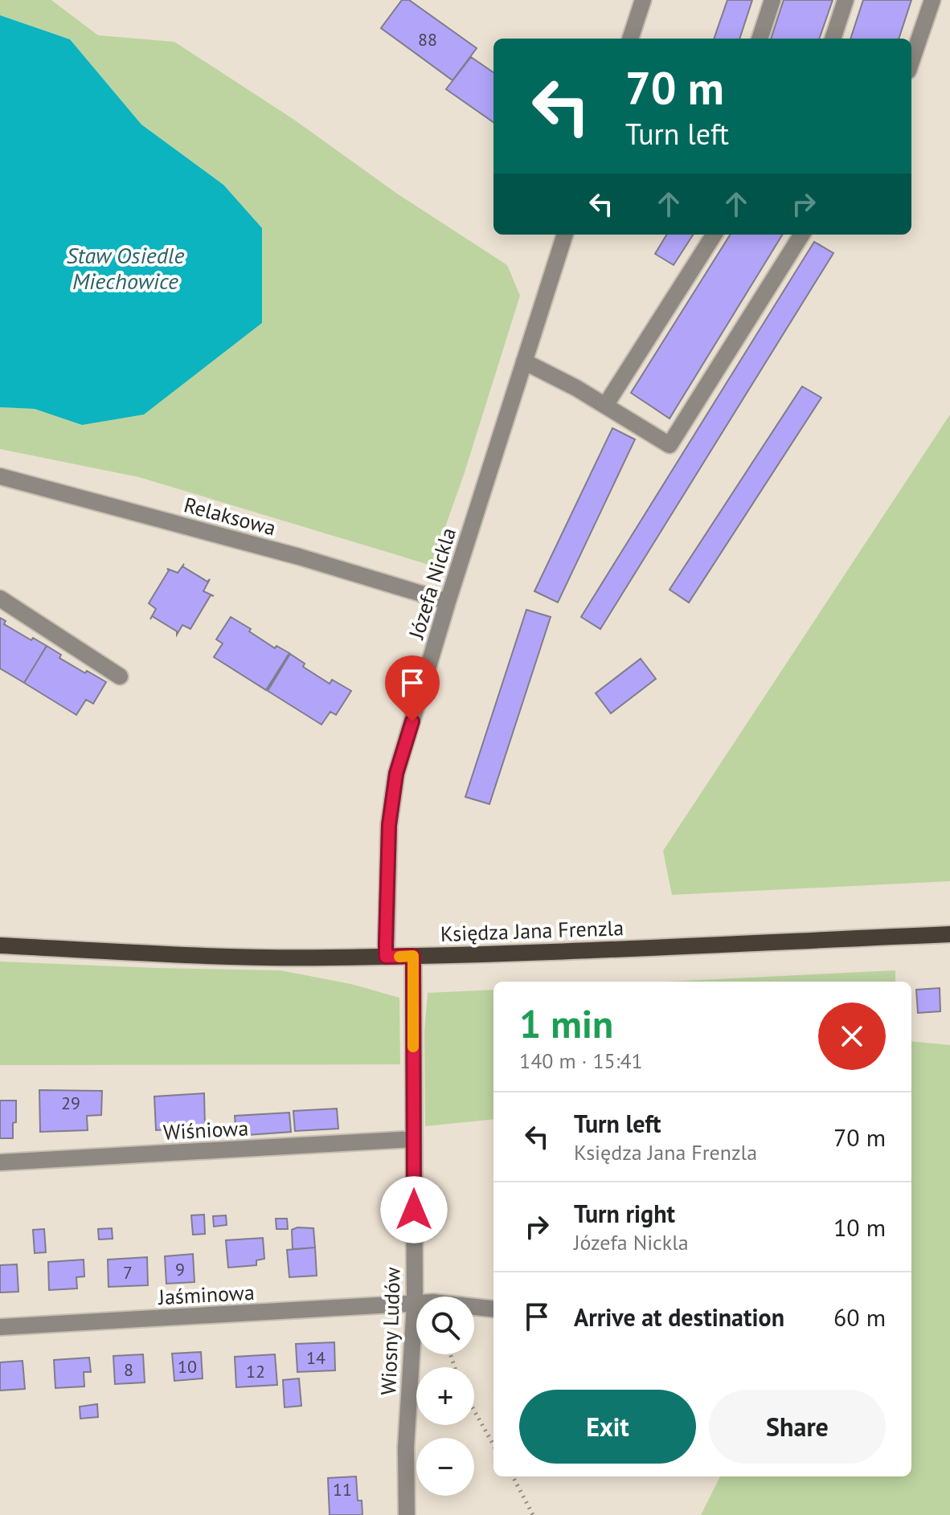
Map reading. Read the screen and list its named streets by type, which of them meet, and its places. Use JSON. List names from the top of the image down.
{
  "streets": {
    "main road": ["Księdza Jana Frenzla"],
    "street": [
      "Relaksowa",
      "Józefa Nickla",
      "Wiśniowa",
      "Jaśminowa",
      "Wiosny Ludów"
    ]
  },
  "crossings": [
    ["Relaksowa", "Józefa Nickla"],
    ["Józefa Nickla", "Księdza Jana Frenzla"],
    ["Księdza Jana Frenzla", "Wiosny Ludów"],
    ["Wiśniowa", "Wiosny Ludów"],
    ["Jaśminowa", "Wiosny Ludów"]
  ],
  "water": ["Staw Osiedle Miechowice"],
  "house_numbers": [
    "88",
    "29",
    "9",
    "7",
    "14",
    "10",
    "8",
    "12",
    "11"
  ],
  "page": {
    "turn": ["70 m", "Turn left"],
    "heading": ["1 min", "140 m · 15:41"],
    "list": [
      {
        "name": "Turn left",
        "note": "Księdza Jana Frenzla",
        "value": "70 m"
      },
      {
        "name": "Turn right",
        "note": "Józefa Nickla",
        "value": "10 m"
      },
      {
        "name": "Arrive at destination",
        "value": "60 m"
      }
    ],
    "map_buttons": ["+", "−"],
    "buttons": ["Exit", "Share"]
  }
}
